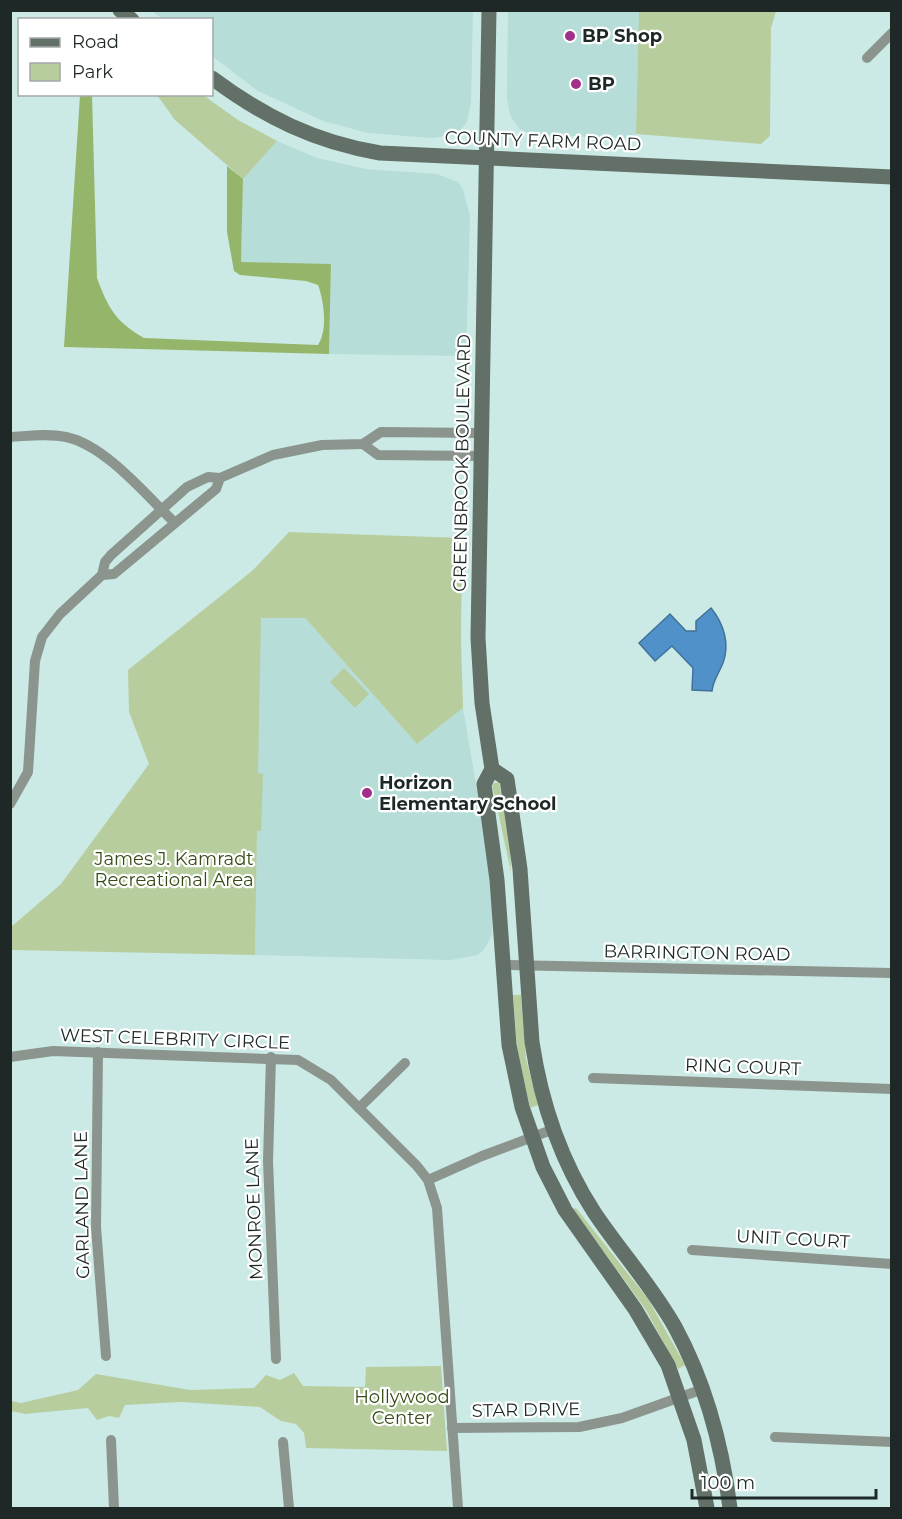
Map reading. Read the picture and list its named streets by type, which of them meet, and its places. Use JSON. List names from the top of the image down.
{
  "streets": {
    "main road": ["COUNTY FARM ROAD", "GREENBROOK BOULEVARD"],
    "street": [
      "BARRINGTON ROAD",
      "WEST CELEBRITY CIRCLE",
      "RING COURT",
      "GARLAND LANE",
      "MONROE LANE",
      "UNIT COURT",
      "STAR DRIVE"
    ]
  },
  "crossings": [
    ["COUNTY FARM ROAD", "GREENBROOK BOULEVARD"],
    ["GREENBROOK BOULEVARD", "BARRINGTON ROAD"],
    ["GREENBROOK BOULEVARD", "STAR DRIVE"],
    ["WEST CELEBRITY CIRCLE", "GARLAND LANE"],
    ["WEST CELEBRITY CIRCLE", "MONROE LANE"],
    ["WEST CELEBRITY CIRCLE", "STAR DRIVE"]
  ],
  "parks": ["James J. Kamradt Recreational Area", "Hollywood Center"],
  "places": ["BP Shop", "BP", "Horizon Elementary School"],
  "legend": ["Road", "Park"],
  "scale_bar": "100 m"
}
